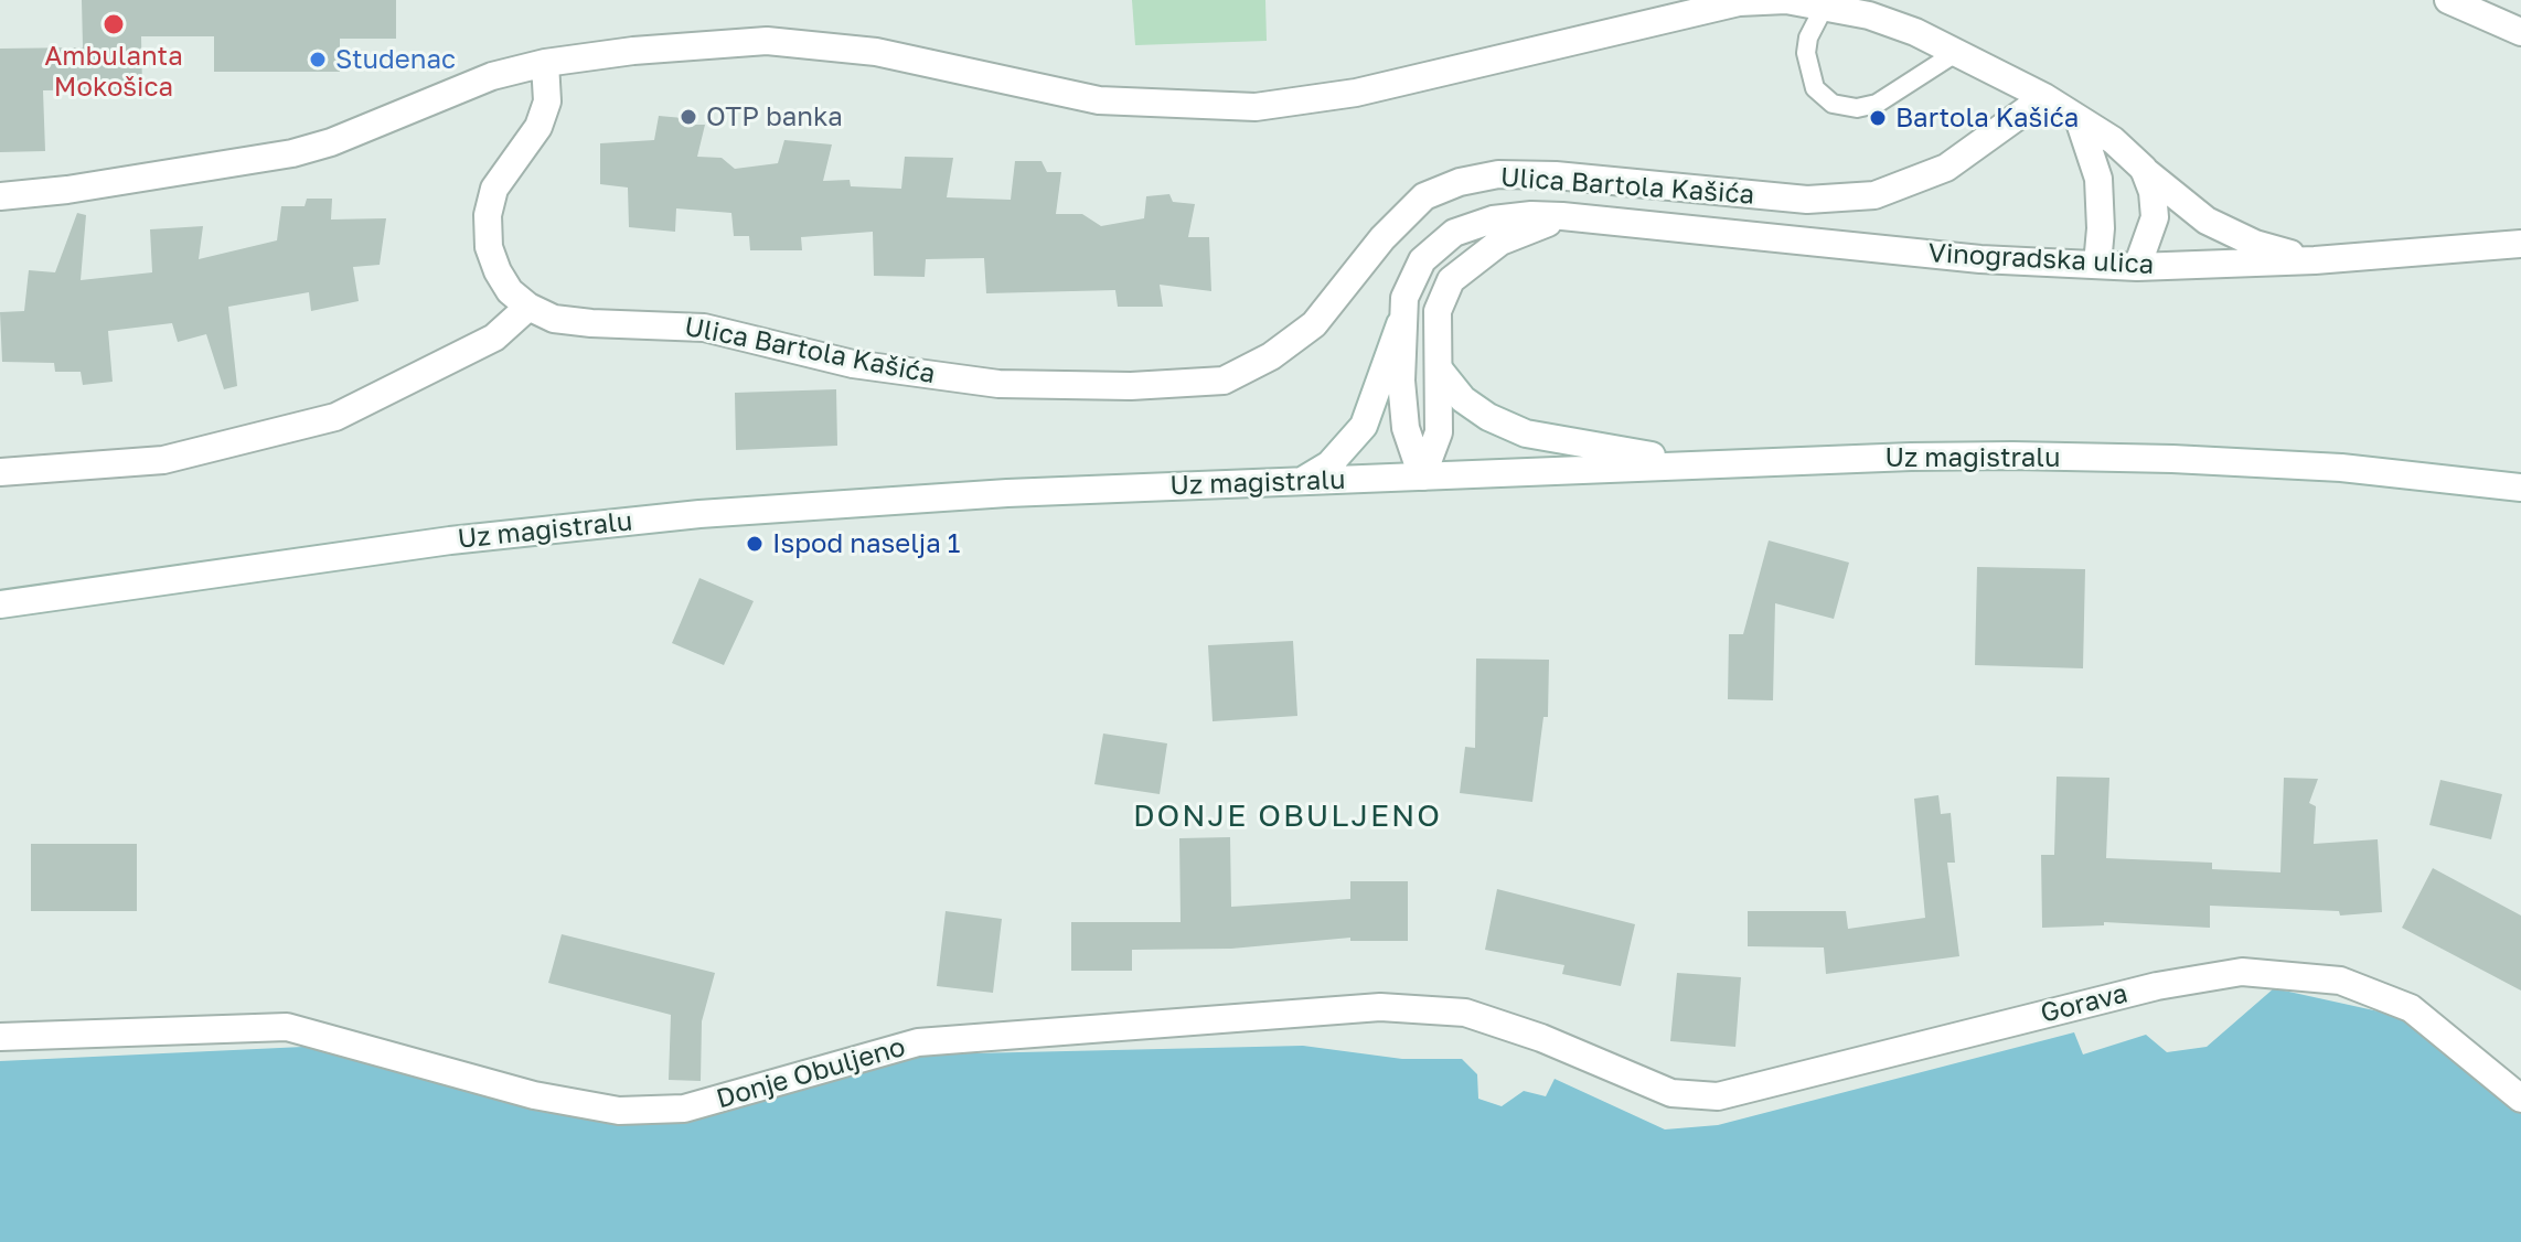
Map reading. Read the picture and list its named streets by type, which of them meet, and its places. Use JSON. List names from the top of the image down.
{
  "streets": {
    "street": [
      "Ulica Bartola Kašića",
      "Vinogradska ulica",
      "Uz magistralu",
      "Gorava",
      "Donje Obuljeno"
    ]
  },
  "crossings": [
    ["Vinogradska ulica", "Uz magistralu"],
    ["Gorava", "Donje Obuljeno"]
  ],
  "districts": ["DONJE OBULJENO"],
  "places": [
    "Ambulanta Mokošica",
    "Studenac",
    "OTP banka",
    "Bartola Kašića",
    "Ispod naselja 1"
  ]
}
